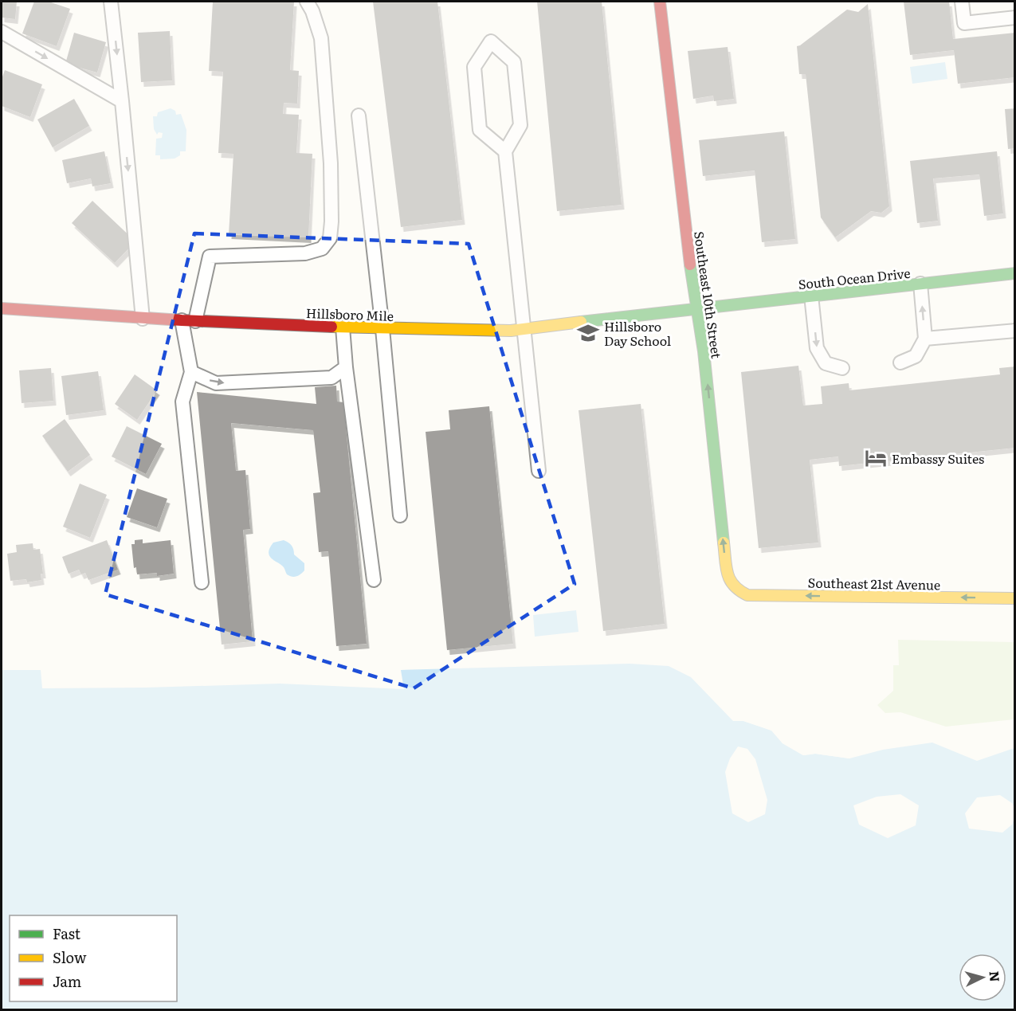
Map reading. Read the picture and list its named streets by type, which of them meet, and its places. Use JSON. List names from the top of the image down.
{
  "streets": {
    "main road": [
      "South Ocean Drive",
      "Southeast 10th Street",
      "Hillsboro Mile",
      "Southeast 21st Avenue"
    ]
  },
  "crossings": [
    ["South Ocean Drive", "Southeast 10th Street"],
    ["South Ocean Drive", "Hillsboro Mile"],
    ["Southeast 10th Street", "Hillsboro Mile"],
    ["Southeast 10th Street", "Southeast 21st Avenue"]
  ],
  "one_way": ["Southeast 10th Street", "Southeast 21st Avenue"],
  "places": {
    "school or university": ["Hillsboro Day School"],
    "hotel": ["Embassy Suites"]
  },
  "legend": ["Fast", "Slow", "Jam"],
  "north": "right"
}
